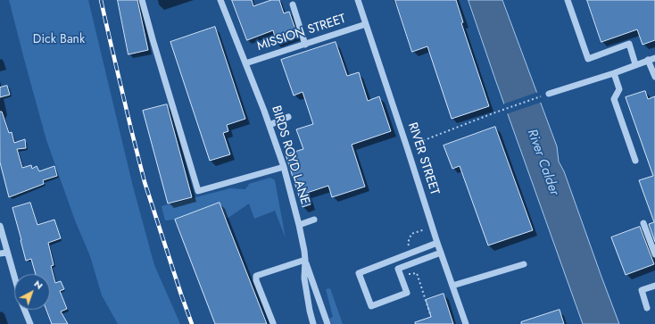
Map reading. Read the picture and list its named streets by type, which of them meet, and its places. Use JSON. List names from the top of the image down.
{
  "streets": {
    "street": ["MISSION STREET", "BIRDS ROYD LANE", "RIVER STREET"]
  },
  "crossings": [
    ["MISSION STREET", "BIRDS ROYD LANE"],
    ["MISSION STREET", "RIVER STREET"]
  ],
  "water": ["River Calder"],
  "parks": ["Dick Bank"],
  "north": "top right"
}
